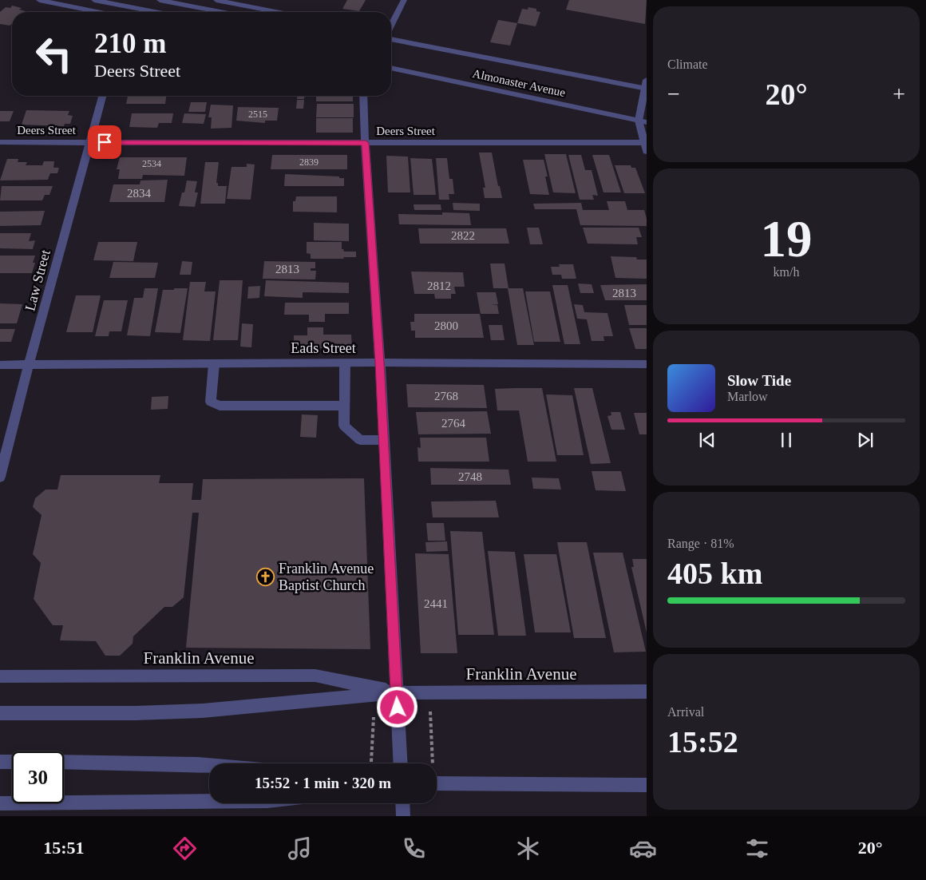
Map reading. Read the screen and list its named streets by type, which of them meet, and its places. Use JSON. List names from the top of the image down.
{
  "streets": {
    "street": [
      "Almonaster Avenue",
      "Deers Street",
      "Law Street",
      "Eads Street",
      "Franklin Avenue"
    ]
  },
  "crossings": [
    ["Deers Street", "Law Street"],
    ["Law Street", "Eads Street"]
  ],
  "places": {
    "church": ["Franklin Avenue Baptist Church"]
  },
  "house_numbers": [
    "2515",
    "2839",
    "2534",
    "2834",
    "2822",
    "2813",
    "2812",
    "2813",
    "2800",
    "2768",
    "2764",
    "2748",
    "2441"
  ],
  "page": {
    "tile": [
      "Climate",
      ["19", "km/h"],
      ["Range · 81%", "405 km"],
      ["Arrival", "15:52"]
    ],
    "turn": ["210 m", "Deers Street"],
    "heat": ["−", "20°", "+"],
    "song": ["Slow Tide", "Marlow"],
    "limit": "30",
    "trip": "15:52 · 1 min · 320 m",
    "tabs": ["15:51", "20°"]
  }
}
